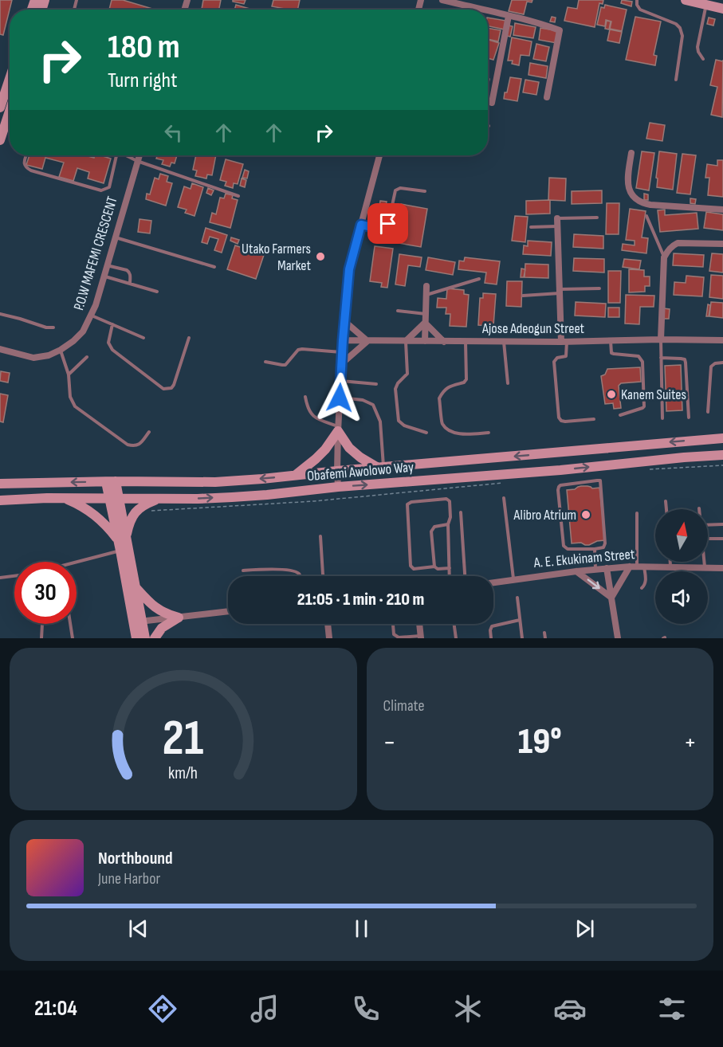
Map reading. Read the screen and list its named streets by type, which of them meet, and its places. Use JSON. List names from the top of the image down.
{
  "streets": {
    "main road": ["Obafemi Awolowo Way"],
    "street": ["P.O.W MAFEMI CRESCENT", "Ajose Adeogun Street", "A. E. Ekukinam Street"]
  },
  "places": ["Utako Farmers Market", "Kanem Suites", "Alibro Atrium"],
  "north": "top",
  "page": {
    "turn": ["180 m", "Turn right"],
    "limit": "30",
    "trip": "21:05 · 1 min · 210 m",
    "tile": "Climate",
    "heat": ["−", "19°", "+"],
    "song": ["Northbound", "June Harbor"],
    "tabs": "21:04",
    "gauge": ["21", "km/h"]
  }
}
